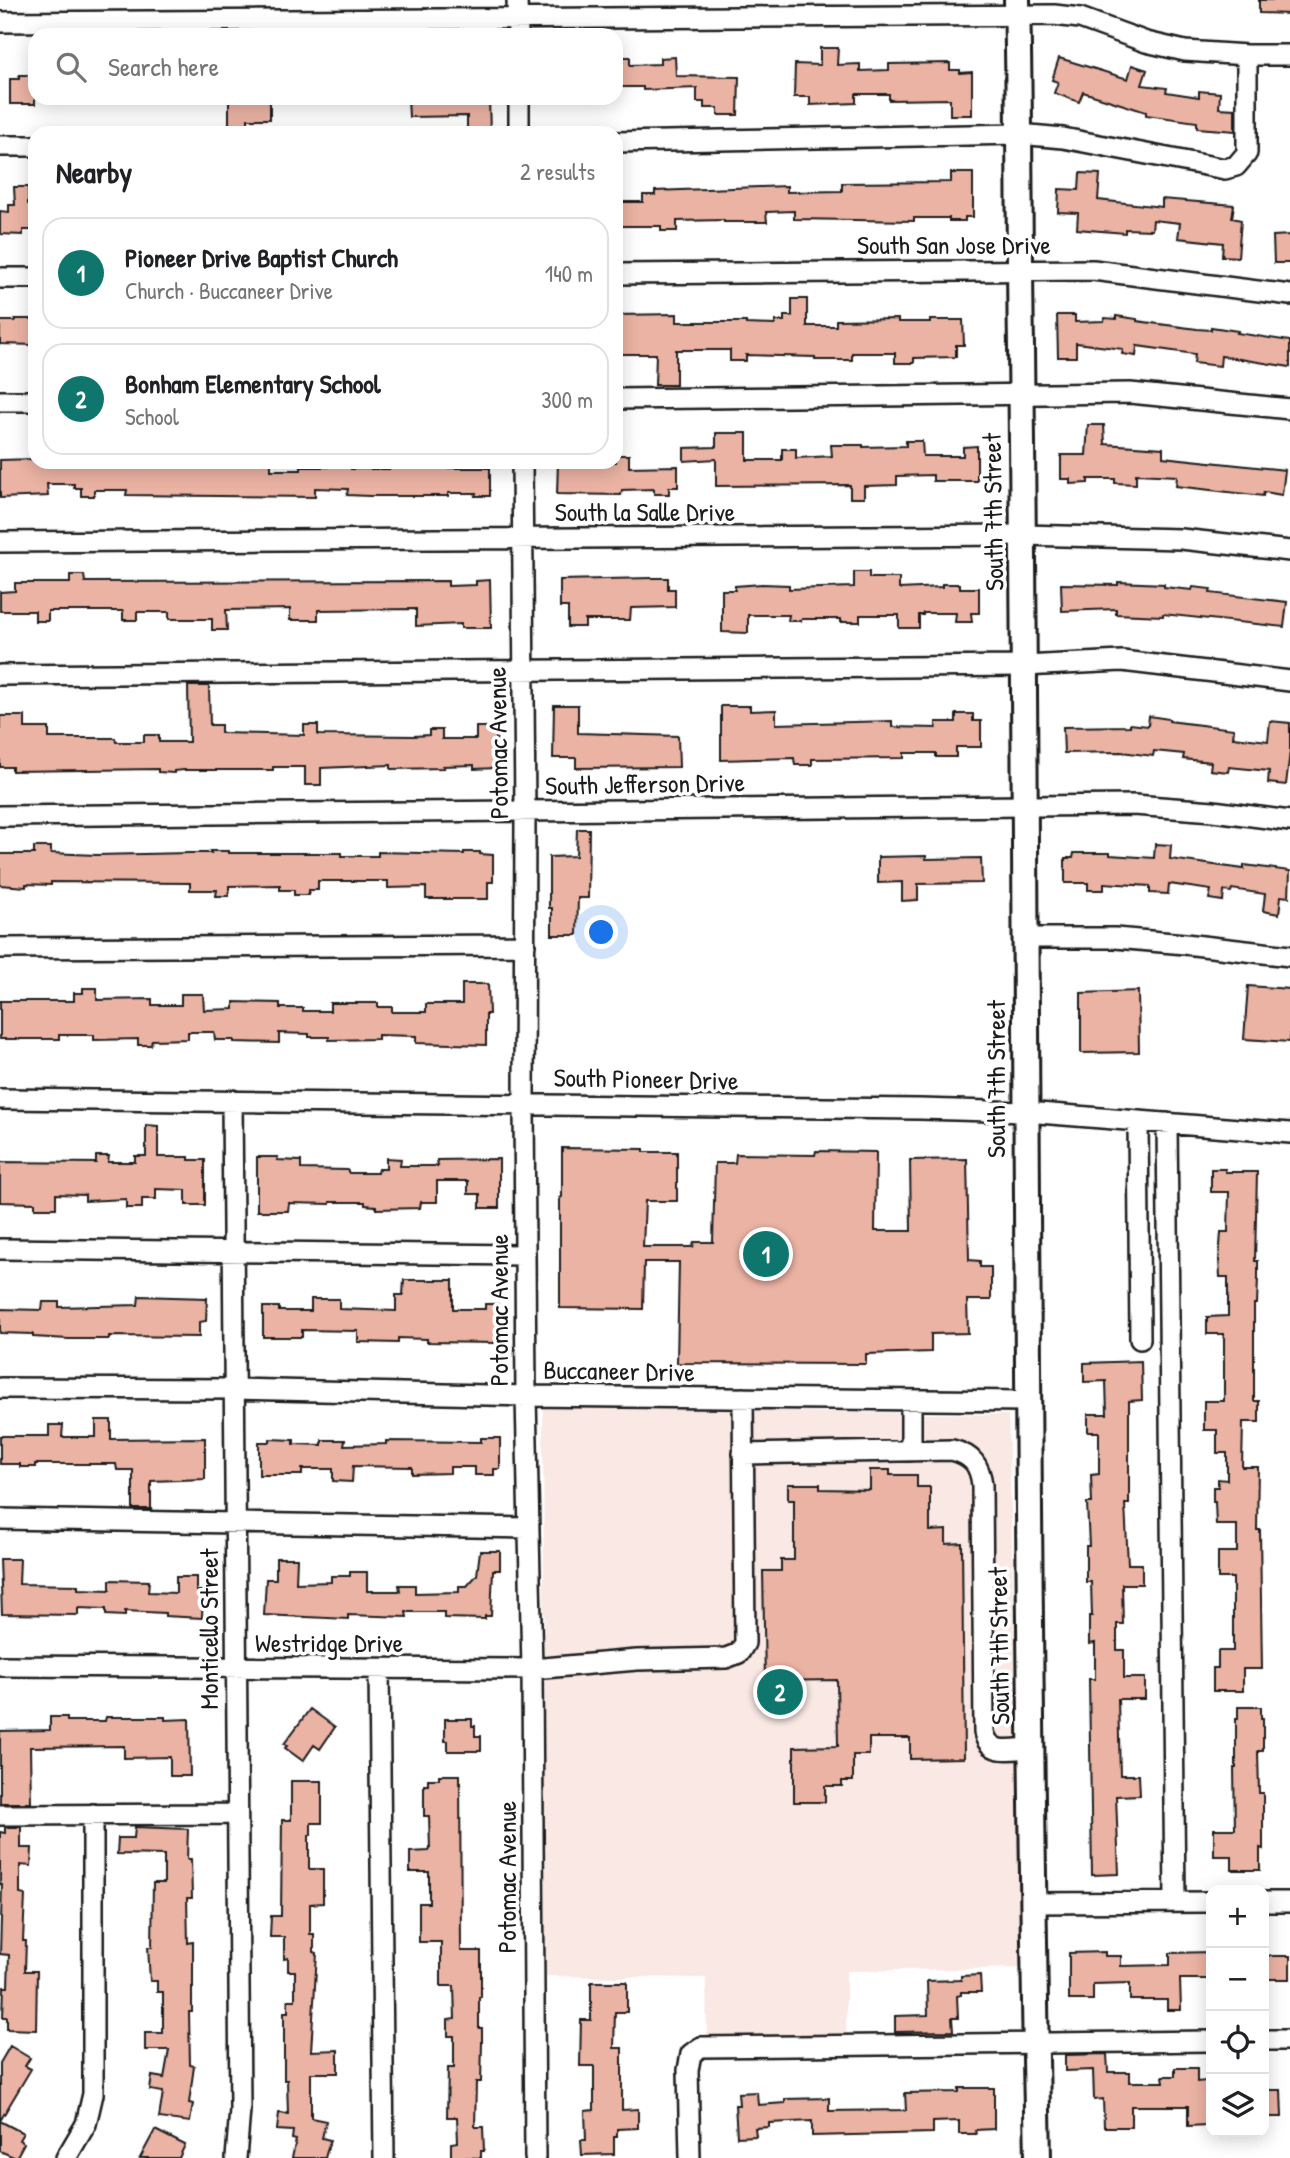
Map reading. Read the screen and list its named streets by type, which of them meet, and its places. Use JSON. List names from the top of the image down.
{
  "streets": {
    "main road": ["South 7th Street"],
    "street": [
      "South San Jose Drive",
      "South la Salle Drive",
      "Potomac Avenue",
      "South Jefferson Drive",
      "South Pioneer Drive",
      "Buccaneer Drive",
      "Monticello Street",
      "Westridge Drive"
    ]
  },
  "crossings": [
    ["South San Jose Drive", "South 7th Street"],
    ["South la Salle Drive", "South 7th Street"],
    ["South la Salle Drive", "Potomac Avenue"],
    ["South 7th Street", "South Jefferson Drive"],
    ["South 7th Street", "South Pioneer Drive"],
    ["South 7th Street", "Buccaneer Drive"],
    ["Potomac Avenue", "South Jefferson Drive"],
    ["Potomac Avenue", "South Pioneer Drive"],
    ["Potomac Avenue", "Buccaneer Drive"],
    ["Potomac Avenue", "Westridge Drive"],
    ["South Pioneer Drive", "Monticello Street"],
    ["Buccaneer Drive", "Monticello Street"],
    ["Monticello Street", "Westridge Drive"]
  ],
  "page": {
    "search": "Search here",
    "heading": ["Nearby", "2 results"],
    "list": [
      {
        "mark": "1",
        "name": "Pioneer Drive Baptist Church",
        "note": "Church · Buccaneer Drive",
        "value": "140 m"
      },
      {
        "mark": "2",
        "name": "Bonham Elementary School",
        "note": "School",
        "value": "300 m"
      }
    ],
    "pins": ["1", "2"],
    "map_buttons": ["+", "−"]
  }
}
